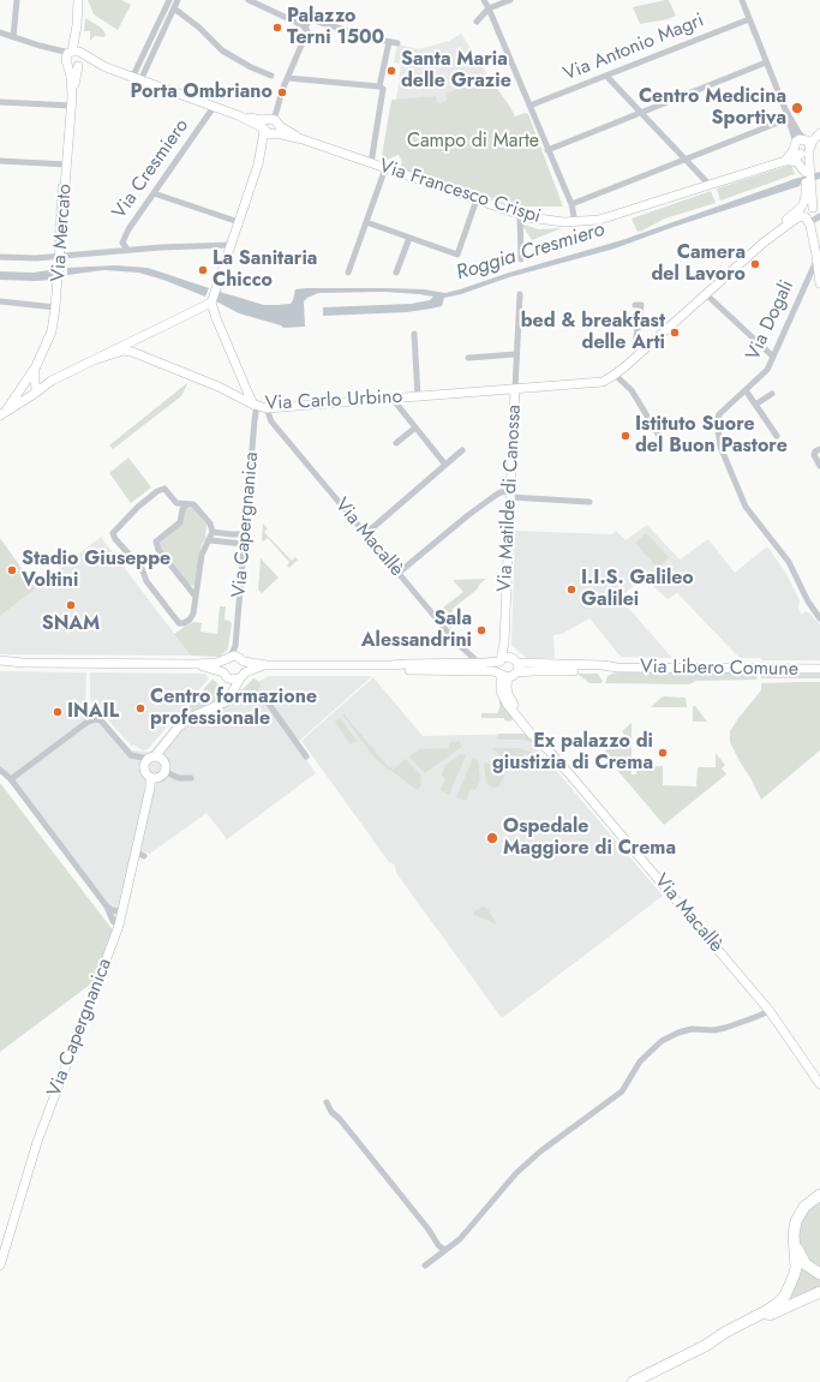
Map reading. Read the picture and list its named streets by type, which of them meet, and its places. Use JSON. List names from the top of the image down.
{
  "streets": {
    "street": [
      "Via Antonio Magri",
      "Via Cresmiero",
      "Via Francesco Crispi",
      "Via Mercato",
      "Via Dogali",
      "Via Carlo Urbino",
      "Via Matilde di Canossa",
      "Via Capergnanica",
      "Via Macallè",
      "Via Libero Comune"
    ]
  },
  "crossings": [
    ["Via Carlo Urbino", "Via Matilde di Canossa"],
    ["Via Carlo Urbino", "Via Capergnanica"],
    ["Via Carlo Urbino", "Via Macallè"],
    ["Via Matilde di Canossa", "Via Macallè"],
    ["Via Matilde di Canossa", "Via Libero Comune"],
    ["Via Macallè", "Via Libero Comune"]
  ],
  "water": ["Roggia Cresmiero"],
  "parks": ["Campo di Marte"],
  "places": [
    "Palazzo Terni 1500",
    "Santa Maria delle Grazie",
    "Porta Ombriano",
    "Centro Medicina Sportiva",
    "Camera del Lavoro",
    "La Sanitaria Chicco",
    "bed & breakfast delle Arti",
    "Istituto Suore del Buon Pastore",
    "Stadio Giuseppe Voltini",
    "I.I.S. Galileo Galilei",
    "SNAM",
    "Sala Alessandrini",
    "Centro formazione professionale",
    "INAIL",
    "Ex palazzo di giustizia di Crema",
    "Ospedale Maggiore di Crema"
  ]
}
